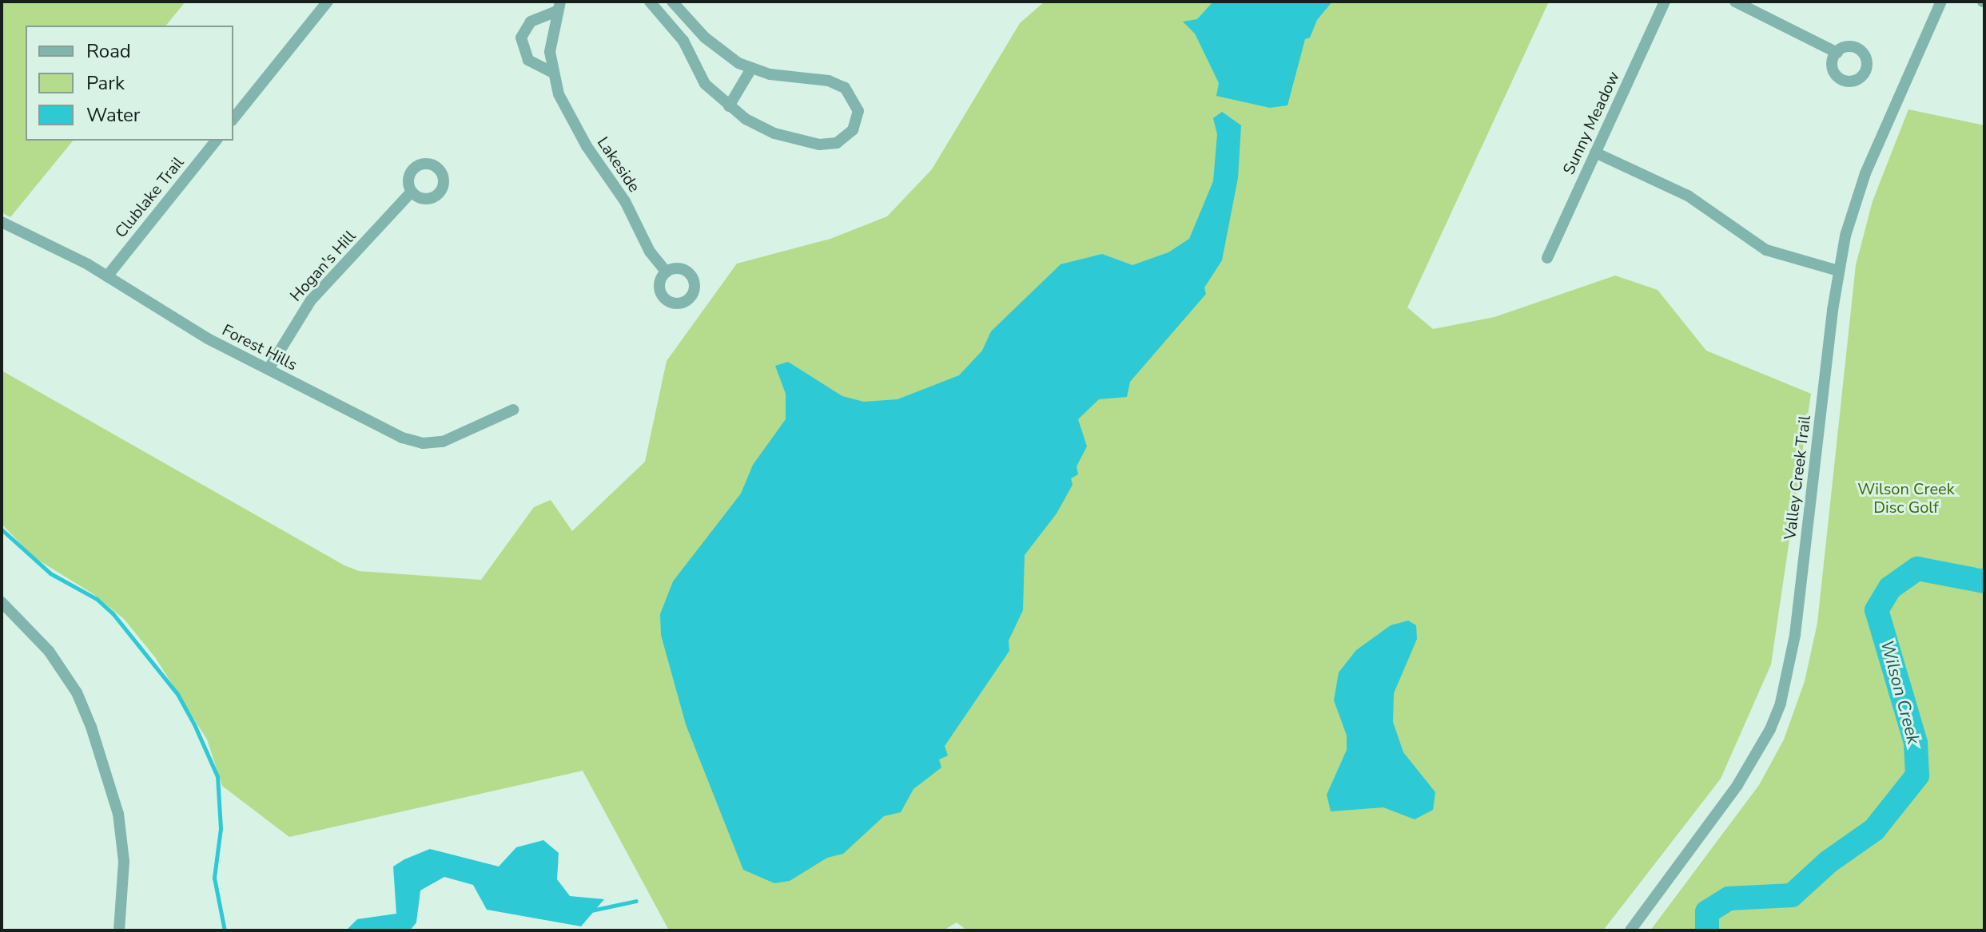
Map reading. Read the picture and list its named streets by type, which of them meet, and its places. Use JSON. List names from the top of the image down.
{
  "streets": {
    "street": [
      "Sunny Meadow",
      "Lakeside",
      "Clublake Trail",
      "Hogan's Hill",
      "Forest Hills",
      "Valley Creek Trail"
    ]
  },
  "crossings": [
    ["Clublake Trail", "Forest Hills"],
    ["Hogan's Hill", "Forest Hills"]
  ],
  "water": ["Wilson Creek"],
  "parks": ["Wilson Creek Disc Golf"],
  "legend": ["Road", "Park", "Water"]
}
